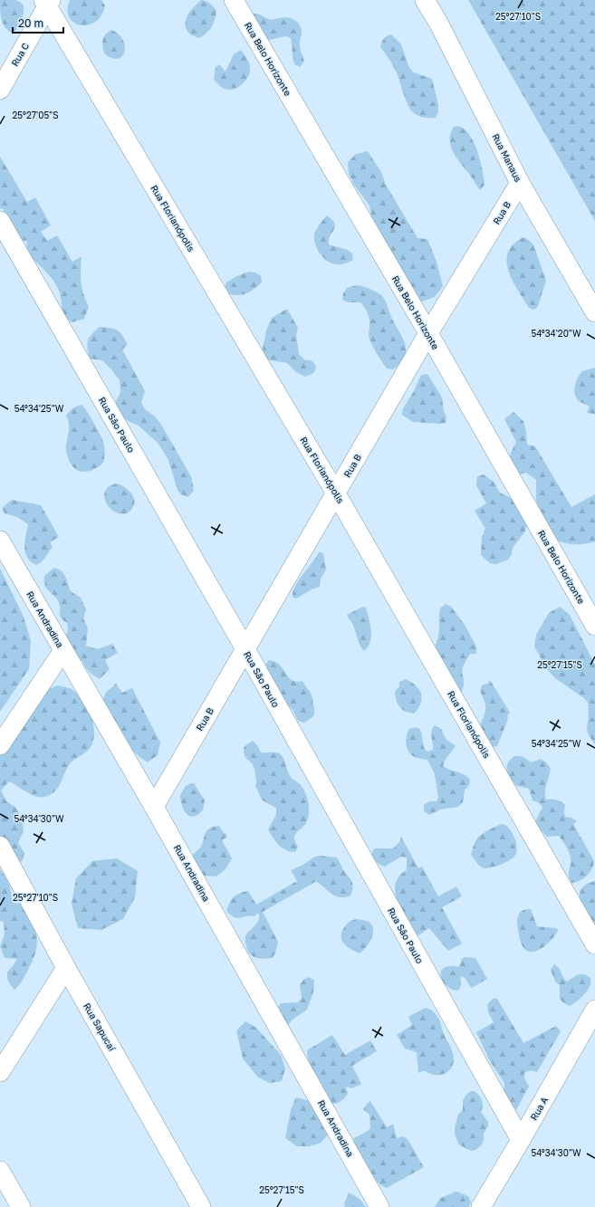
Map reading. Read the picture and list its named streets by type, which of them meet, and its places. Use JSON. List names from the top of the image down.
{
  "streets": {
    "street": [
      "Rua C",
      "Rua Belo Horizonte",
      "Rua Manaus",
      "Rua B",
      "Rua Florianópolis",
      "Rua São Paulo",
      "Rua Andradina",
      "Rua Sapucaí",
      "Rua A"
    ]
  },
  "crossings": [
    ["Rua C", "Rua Florianópolis"],
    ["Rua Belo Horizonte", "Rua B"],
    ["Rua Manaus", "Rua B"],
    ["Rua B", "Rua Florianópolis"],
    ["Rua B", "Rua São Paulo"],
    ["Rua B", "Rua Andradina"],
    ["Rua São Paulo", "Rua A"]
  ],
  "scale_bar": "20 m",
  "coordinates": [
    "25°27'10\"S",
    "25°27'05\"S",
    "54°34'20\"W",
    "54°34'25\"W",
    "25°27'15\"S",
    "54°34'30\"W"
  ]
}
